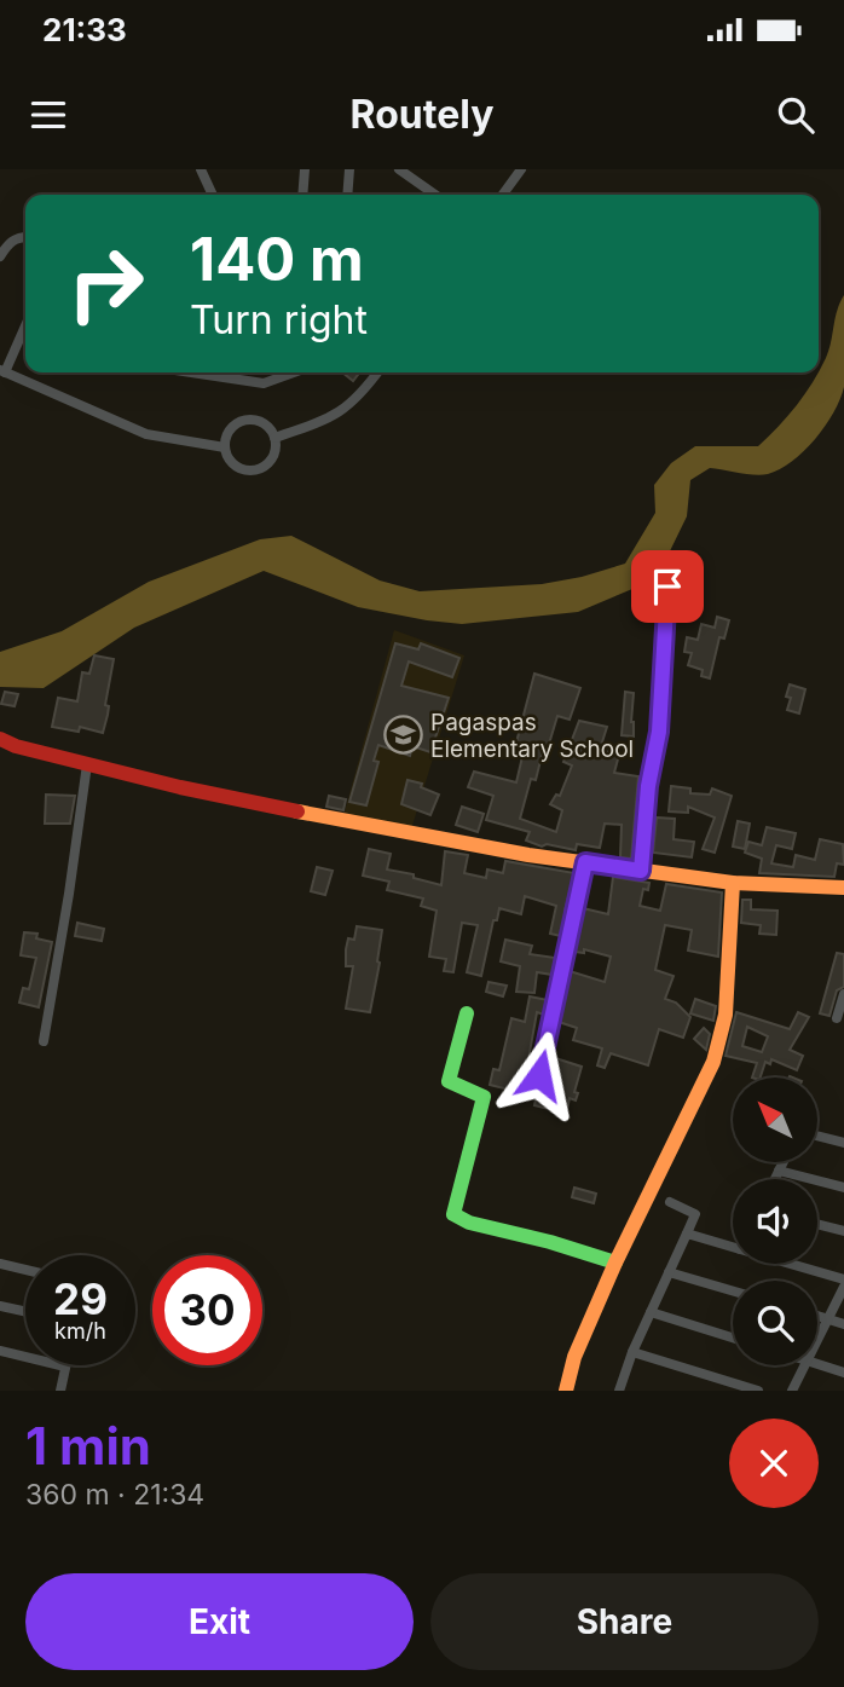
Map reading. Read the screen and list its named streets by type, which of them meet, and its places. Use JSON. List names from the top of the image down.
{
  "places": {
    "school or university": ["Pagaspas Elementary School"]
  },
  "north": "top left",
  "page": {
    "status": "21:33",
    "header": "Routely",
    "turn": ["140 m", "Turn right"],
    "speed": "29 km/h",
    "limit": "30",
    "heading": ["1 min", "360 m · 21:34"],
    "buttons": ["Exit", "Share"]
  }
}
